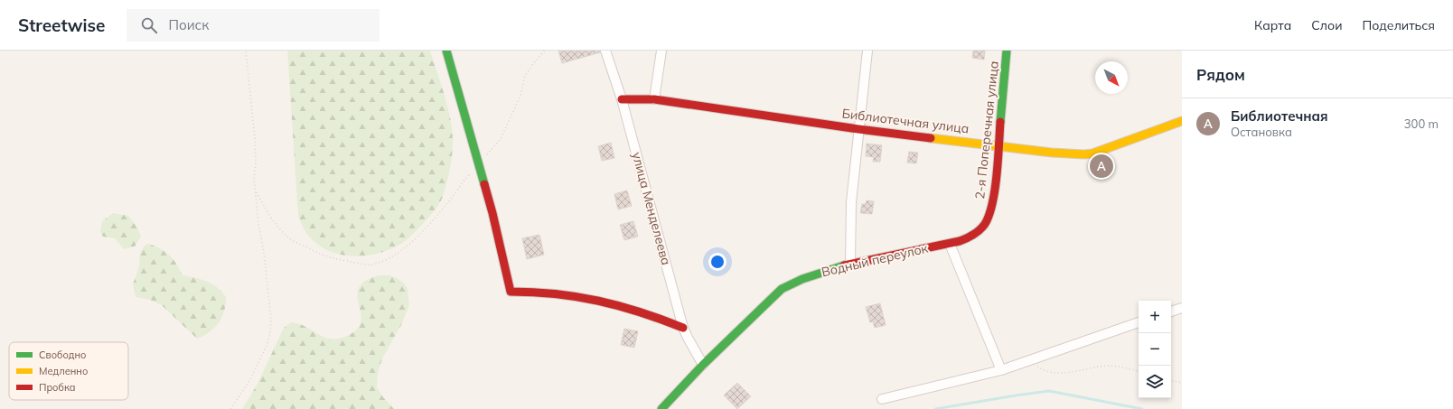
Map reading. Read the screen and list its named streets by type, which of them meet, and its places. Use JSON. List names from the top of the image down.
{
  "streets": {
    "street": [
      "Библиотечная улица",
      "2-я Поперечная улица",
      "улица Менделеева",
      "Водный переулок"
    ]
  },
  "crossings": [
    ["Библиотечная улица", "2-я Поперечная улица"],
    ["Библиотечная улица", "улица Менделеева"],
    ["2-я Поперечная улица", "Водный переулок"],
    ["улица Менделеева", "Водный переулок"]
  ],
  "legend": ["Свободно", "Медленно", "Пробка"],
  "north": "bottom right",
  "page": {
    "header": "Streetwise",
    "search": "Поиск",
    "nav": ["Карта", "Слои", "Поделиться"],
    "heading": "Рядом",
    "list": [
      {
        "mark": "A",
        "name": "Библиотечная",
        "note": "Остановка",
        "value": "300 m"
      }
    ],
    "pins": "A",
    "map_buttons": ["+", "−"]
  }
}
